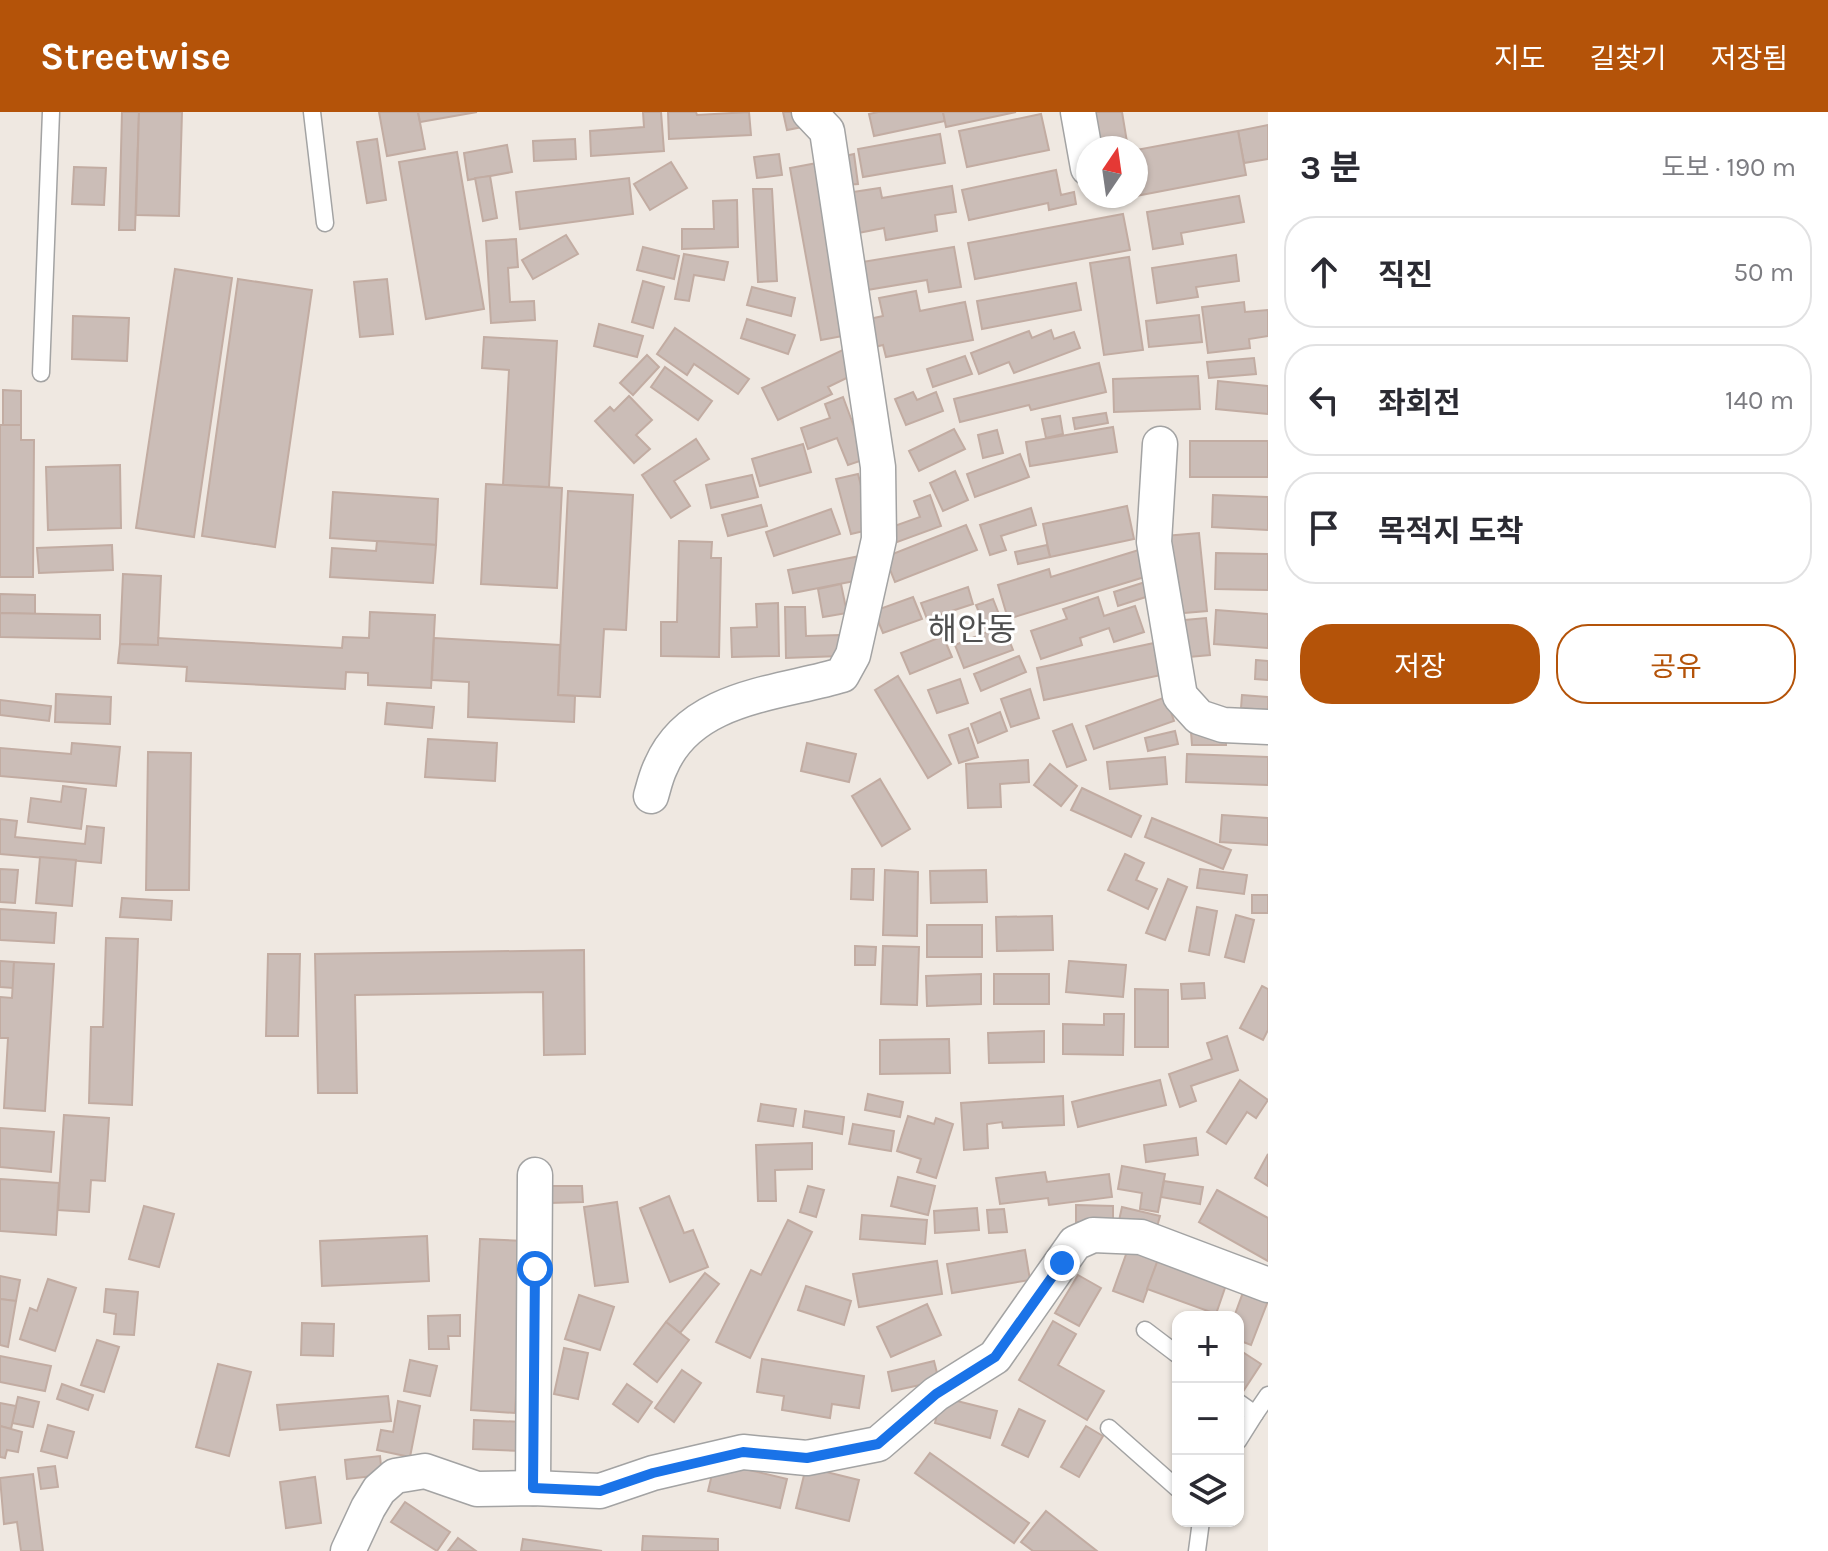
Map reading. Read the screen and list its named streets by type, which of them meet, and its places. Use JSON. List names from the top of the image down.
{
  "districts": ["해안동"],
  "north": "top",
  "page": {
    "header": "Streetwise",
    "nav": ["지도", "길찾기", "저장됨"],
    "heading": ["3 분", "도보 · 190 m"],
    "list": [
      ["직진", "50 m"],
      ["좌회전", "140 m"],
      "목적지 도착"
    ],
    "buttons": ["저장", "공유"],
    "map_buttons": ["+", "−"]
  }
}
